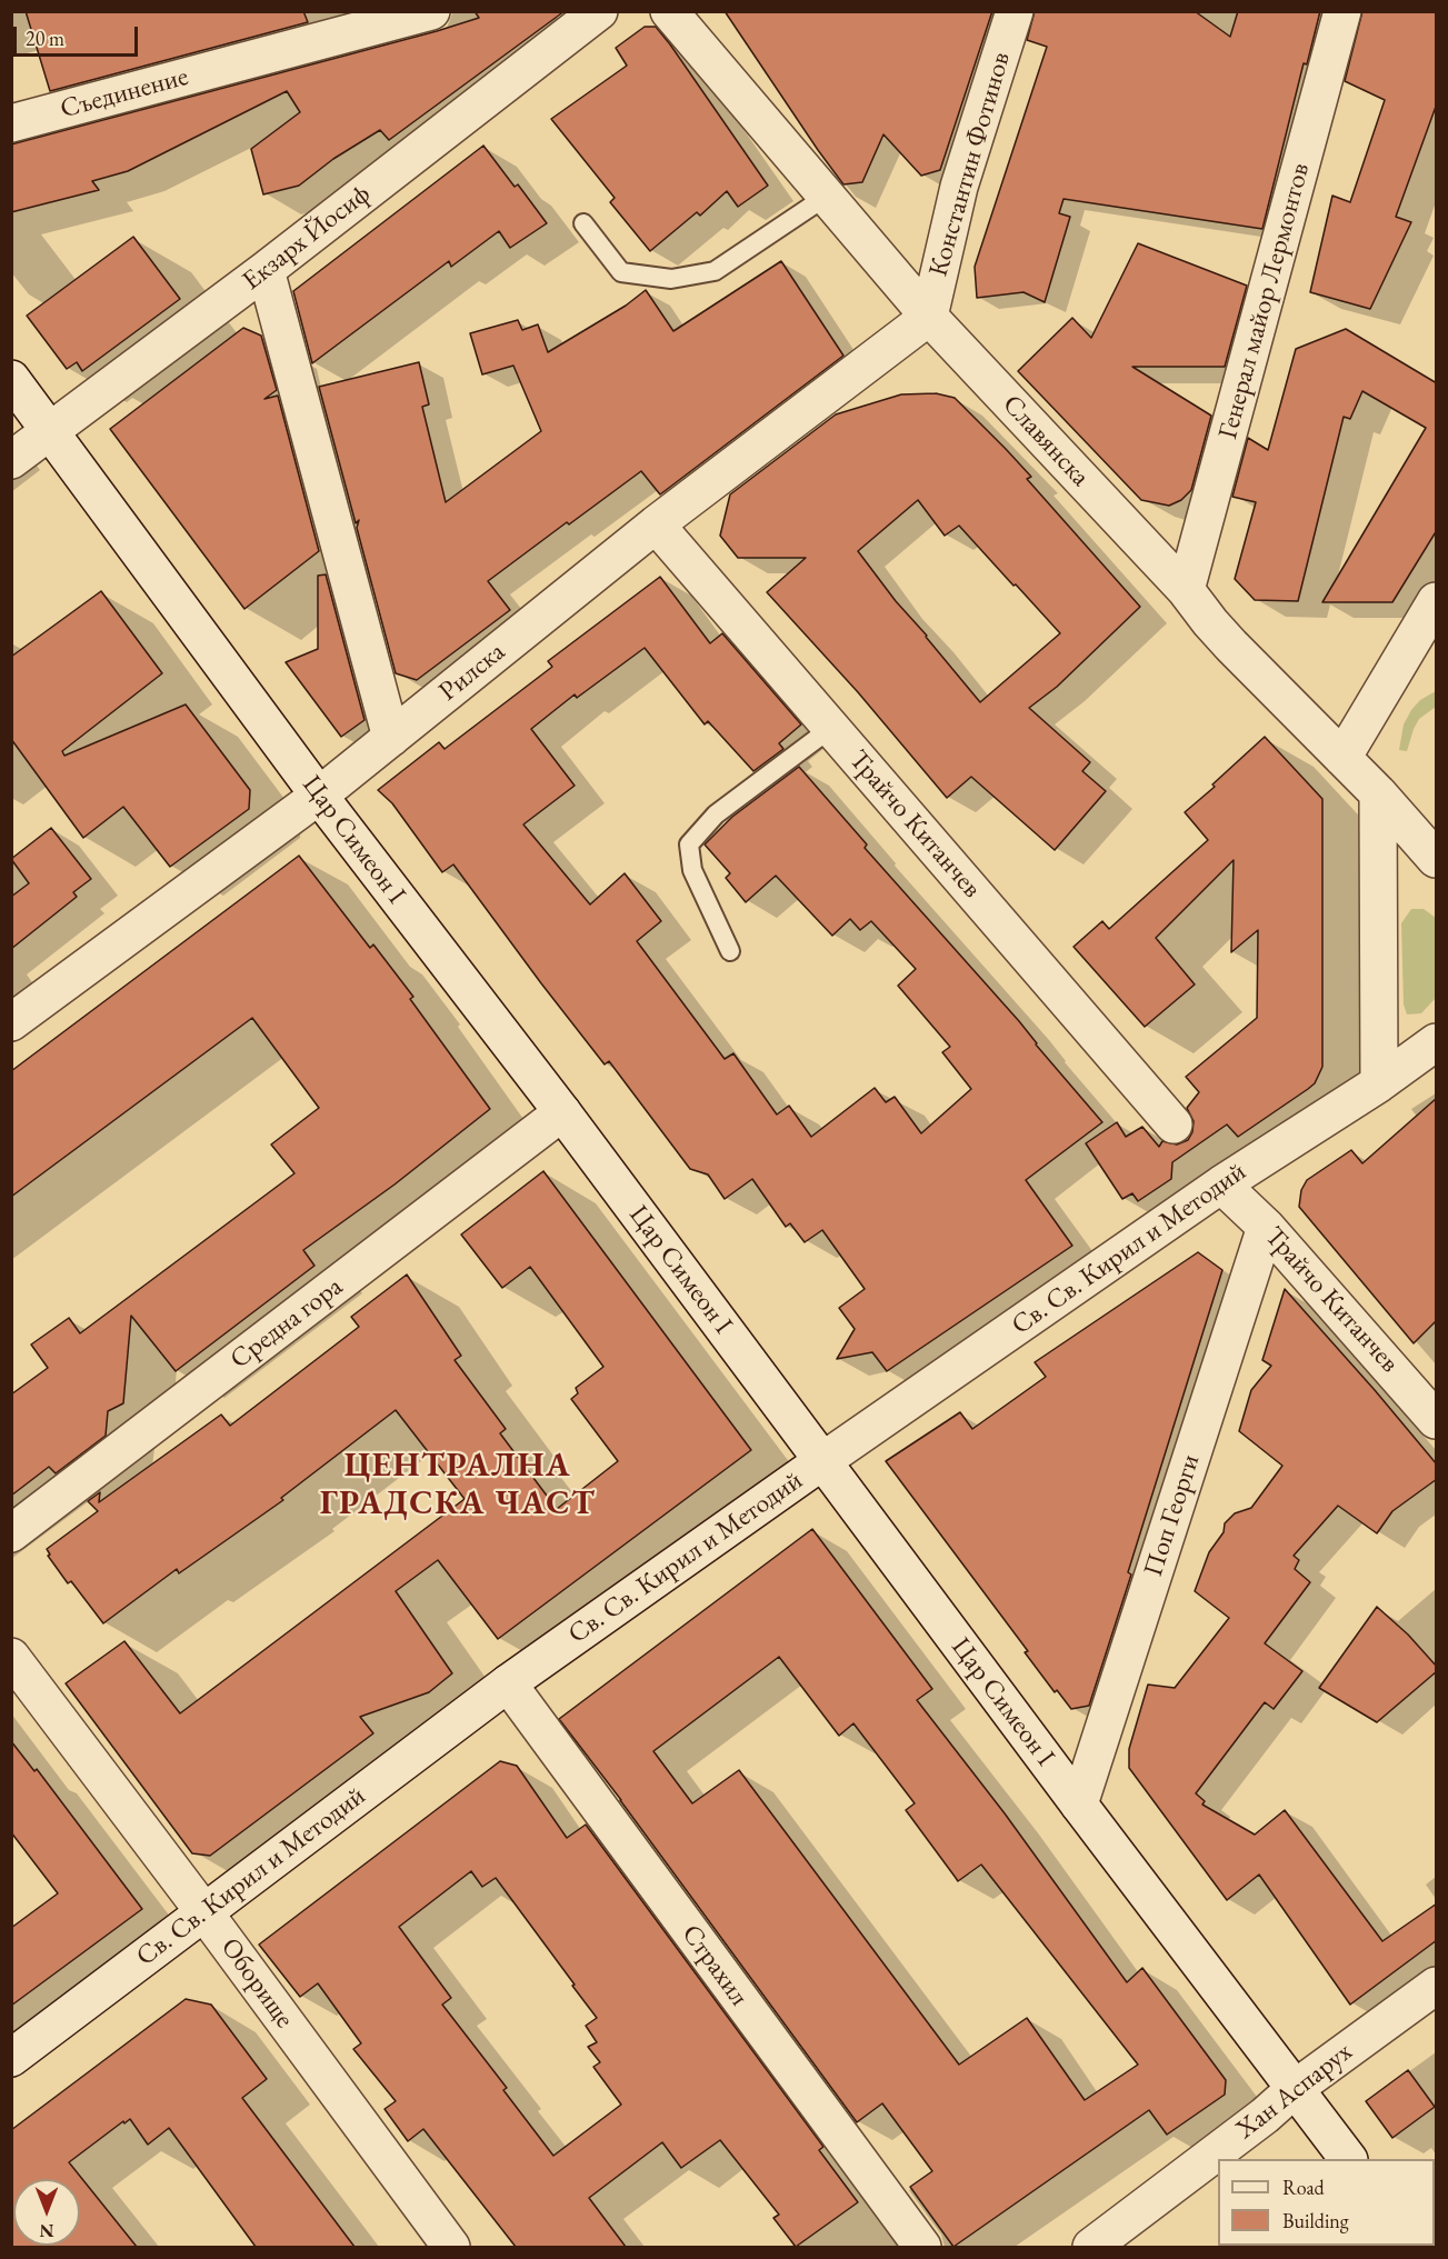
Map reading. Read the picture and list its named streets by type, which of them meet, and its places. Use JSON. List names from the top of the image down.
{
  "streets": {
    "street": [
      "Съединение",
      "Константин Фотинов",
      "Екзарх Йосиф",
      "Генерал майор Лермонтов",
      "Славянска",
      "Рилска",
      "Трайчо Китанчев",
      "Цар Симеон I",
      "Св. Св. Кирил и Методий",
      "Средна гора",
      "Поп Георги",
      "Страхил",
      "Оборище",
      "Хан Аспарух"
    ]
  },
  "crossings": [
    ["Константин Фотинов", "Славянска"],
    ["Константин Фотинов", "Рилска"],
    ["Екзарх Йосиф", "Цар Симеон I"],
    ["Генерал майор Лермонтов", "Славянска"],
    ["Славянска", "Рилска"],
    ["Рилска", "Трайчо Китанчев"],
    ["Рилска", "Цар Симеон I"],
    ["Трайчо Китанчев", "Св. Св. Кирил и Методий"],
    ["Трайчо Китанчев", "Поп Георги"],
    ["Цар Симеон I", "Св. Св. Кирил и Методий"],
    ["Цар Симеон I", "Средна гора"],
    ["Цар Симеон I", "Поп Георги"],
    ["Цар Симеон I", "Хан Аспарух"],
    ["Св. Св. Кирил и Методий", "Страхил"],
    ["Св. Св. Кирил и Методий", "Оборище"]
  ],
  "districts": ["ЦЕНТРАЛНА ГРАДСКА ЧАСТ"],
  "legend": ["Road", "Building"],
  "scale_bar": "20 m",
  "north": "bottom"
}
